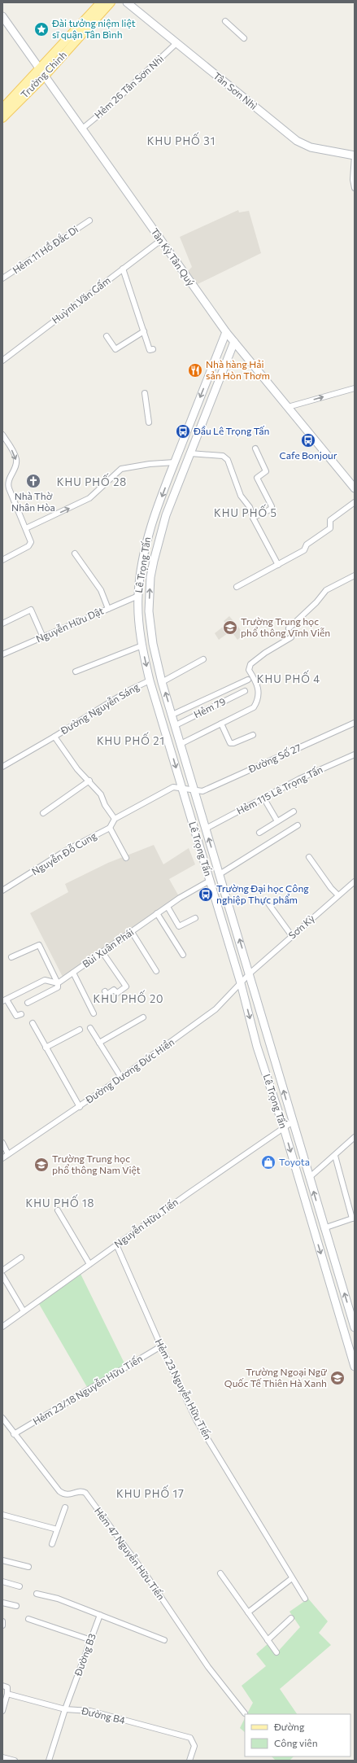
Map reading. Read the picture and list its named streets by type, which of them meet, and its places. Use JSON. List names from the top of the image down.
{
  "streets": {
    "main road": [
      "Trường Chinh",
      "Tân Sơn Nhì",
      "Tân Kỳ Tân Quý",
      "Lê Trọng Tấn"
    ],
    "street": [
      "Hẻm 26 Tân Sơn Nhì",
      "Hẻm 11 Hồ Đắc Di",
      "Huỳnh Văn Gấm",
      "Nguyễn Hữu Dật",
      "Hẻm 79",
      "Đường Nguyễn Sáng",
      "Đường Số 27",
      "Hẻm 115 Lê Trọng Tấn",
      "Nguyễn Đỗ Cung",
      "Sơn Kỳ",
      "Bùi Xuân Phái",
      "Đường Dương Đức Hiền",
      "Nguyễn Hữu Tiến",
      "Hẻm 23 Nguyễn Hữu Tiến",
      "Hẻm 23/18 Nguyễn Hữu Tiến",
      "Hẻm 47 Nguyễn Hữu Tiến",
      "Đường B3",
      "Đường B4"
    ]
  },
  "crossings": [
    ["Trường Chinh", "Tân Kỳ Tân Quý"],
    ["Hẻm 26 Tân Sơn Nhì", "Tân Sơn Nhì"],
    ["Hẻm 26 Tân Sơn Nhì", "Tân Kỳ Tân Quý"],
    ["Tân Kỳ Tân Quý", "Huỳnh Văn Gấm"],
    ["Tân Kỳ Tân Quý", "Lê Trọng Tấn"],
    ["Lê Trọng Tấn", "Nguyễn Hữu Dật"],
    ["Lê Trọng Tấn", "Hẻm 79"],
    ["Lê Trọng Tấn", "Đường Nguyễn Sáng"],
    ["Lê Trọng Tấn", "Đường Số 27"],
    ["Lê Trọng Tấn", "Hẻm 115 Lê Trọng Tấn"],
    ["Lê Trọng Tấn", "Sơn Kỳ"],
    ["Lê Trọng Tấn", "Bùi Xuân Phái"],
    ["Lê Trọng Tấn", "Đường Dương Đức Hiền"],
    ["Lê Trọng Tấn", "Nguyễn Hữu Tiến"],
    ["Sơn Kỳ", "Đường Dương Đức Hiền"],
    ["Nguyễn Hữu Tiến", "Hẻm 23 Nguyễn Hữu Tiến"],
    ["Hẻm 23 Nguyễn Hữu Tiến", "Hẻm 23/18 Nguyễn Hữu Tiến"],
    ["Hẻm 23/18 Nguyễn Hữu Tiến", "Hẻm 47 Nguyễn Hữu Tiến"],
    ["Đường B3", "Đường B4"]
  ],
  "districts": [
    "KHU PHỐ 31",
    "KHU PHỐ 28",
    "KHU PHỐ 5",
    "KHU PHỐ 4",
    "KHU PHỐ 21",
    "KHU PHỐ 20",
    "KHU PHỐ 18",
    "KHU PHỐ 17"
  ],
  "places": {
    "place": ["Đài tưởng niệm liệt sĩ quận Tân Bình"],
    "restaurant": ["Nhà hàng Hải sản Hòn Thơm"],
    "bus stop": ["Đầu Lê Trọng Tấn", "Cafe Bonjour", "Trường Đại học Công nghiệp Thực phẩm"],
    "church": ["Nhà Thờ Nhân Hòa"],
    "school or university": ["Trường Trung học phổ thông Vĩnh Viễn", "Trường Trung học phổ thông Nam Việt", "Trường Ngoại Ngữ Quốc Tế Thiên Hà Xanh"],
    "shop": ["Toyota"]
  },
  "legend": ["Đường", "Công viên"]
}
